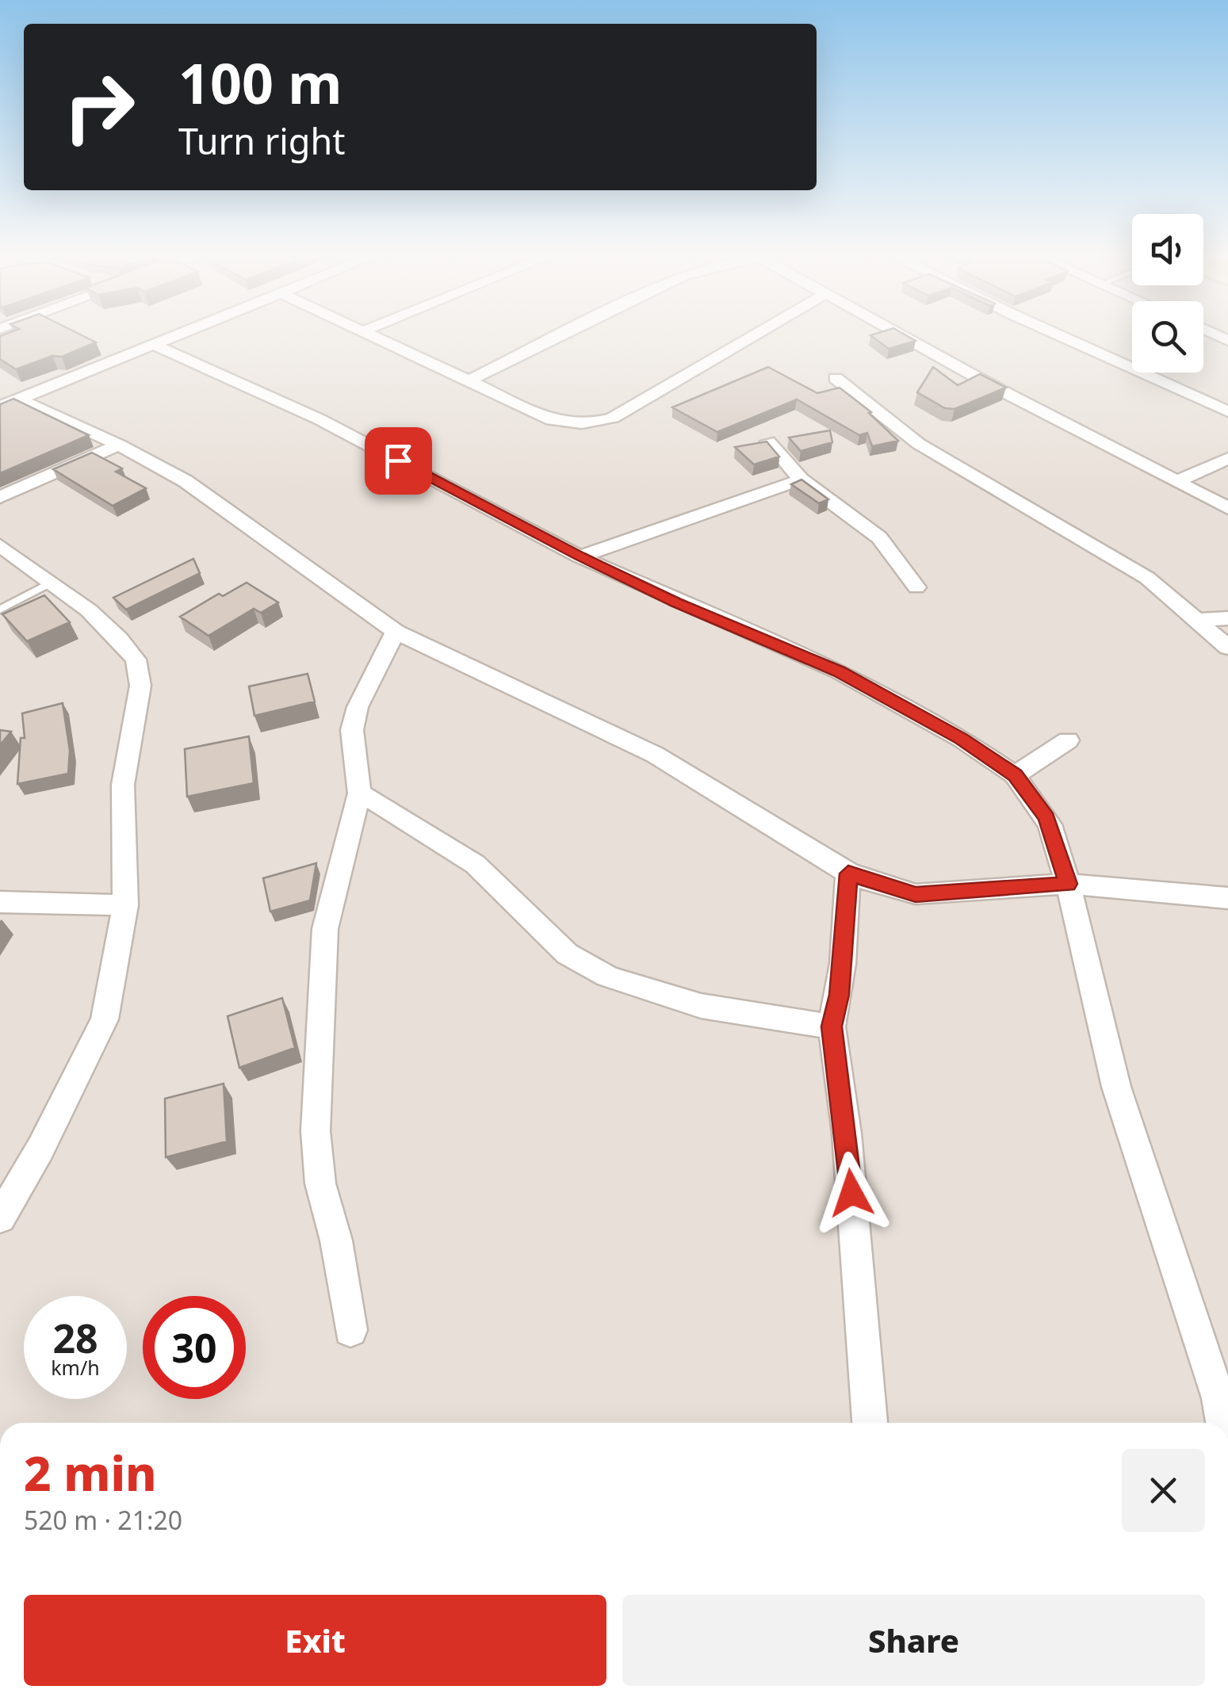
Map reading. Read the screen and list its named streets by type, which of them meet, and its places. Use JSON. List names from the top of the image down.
{
  "page": {
    "turn": ["100 m", "Turn right"],
    "speed": "28 km/h",
    "limit": "30",
    "heading": ["2 min", "520 m · 21:20"],
    "buttons": ["Exit", "Share"]
  }
}
